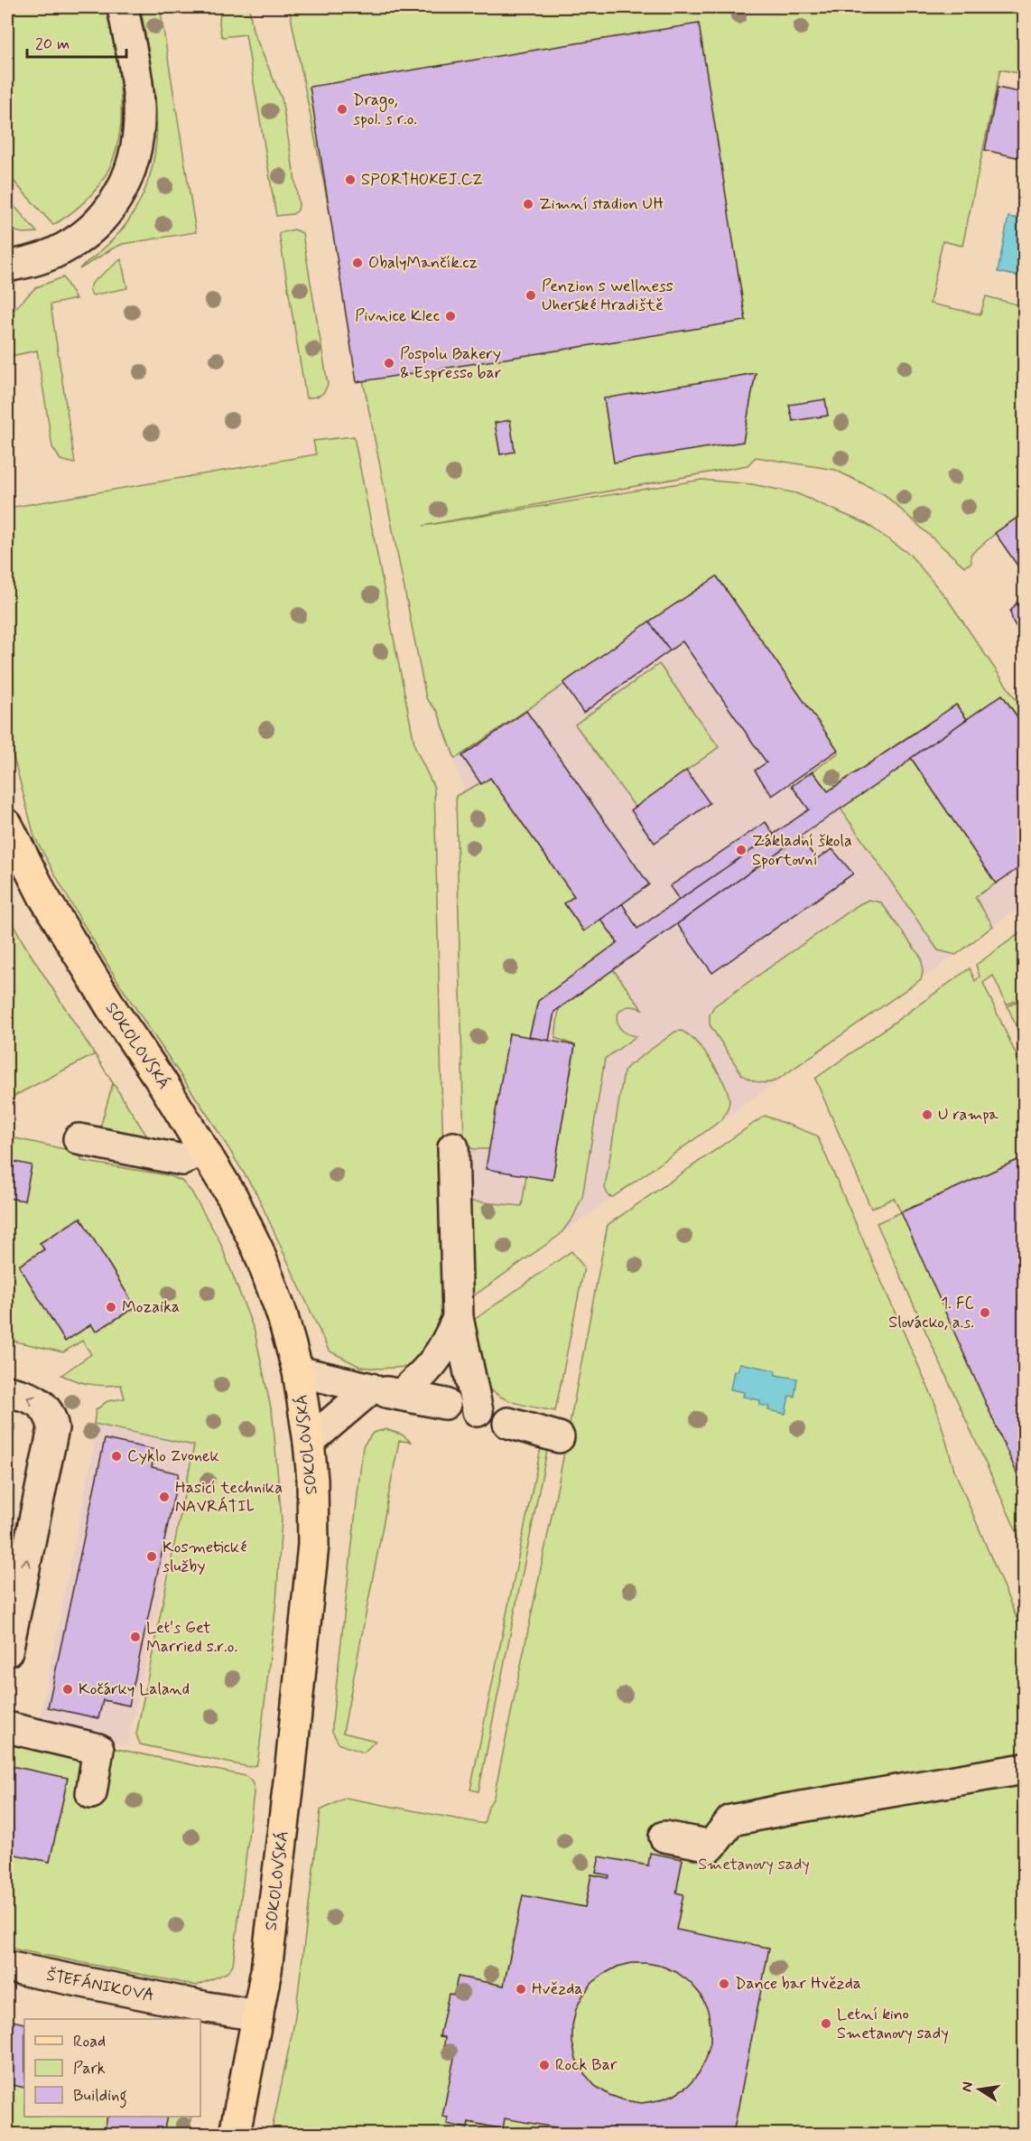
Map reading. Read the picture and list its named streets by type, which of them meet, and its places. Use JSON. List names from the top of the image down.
{
  "streets": {
    "main road": ["SOKOLOVSKÁ"],
    "street": ["ŠTEFÁNIKOVA"]
  },
  "crossings": [
    ["SOKOLOVSKÁ", "ŠTEFÁNIKOVA"]
  ],
  "parks": ["Smetanovy sady"],
  "places": [
    "Drago, spol. s r.o.",
    "SPORTHOKEJ.CZ",
    "Zimní stadion UH",
    "ObalyMančík.cz",
    "Penzion s wellness Uherské Hradiště",
    "Pivnice Klec",
    "Pospolu Bakery & Espresso bar",
    "Základní škola Sportovní",
    "U rampa",
    "Mozaika",
    "1. FC Slovácko, a.s.",
    "Cyklo Zvonek",
    "Hasicí technika NAVRÁTIL",
    "Kosmetické služby",
    "Let's Get Married s.r.o.",
    "Kočárky Laland",
    "Dance bar Hvězda",
    "Hvězda",
    "Letní kino Smetanovy sady",
    "Rock Bar"
  ],
  "legend": ["Road", "Park", "Building"],
  "scale_bar": "20 m",
  "north": "left"
}
